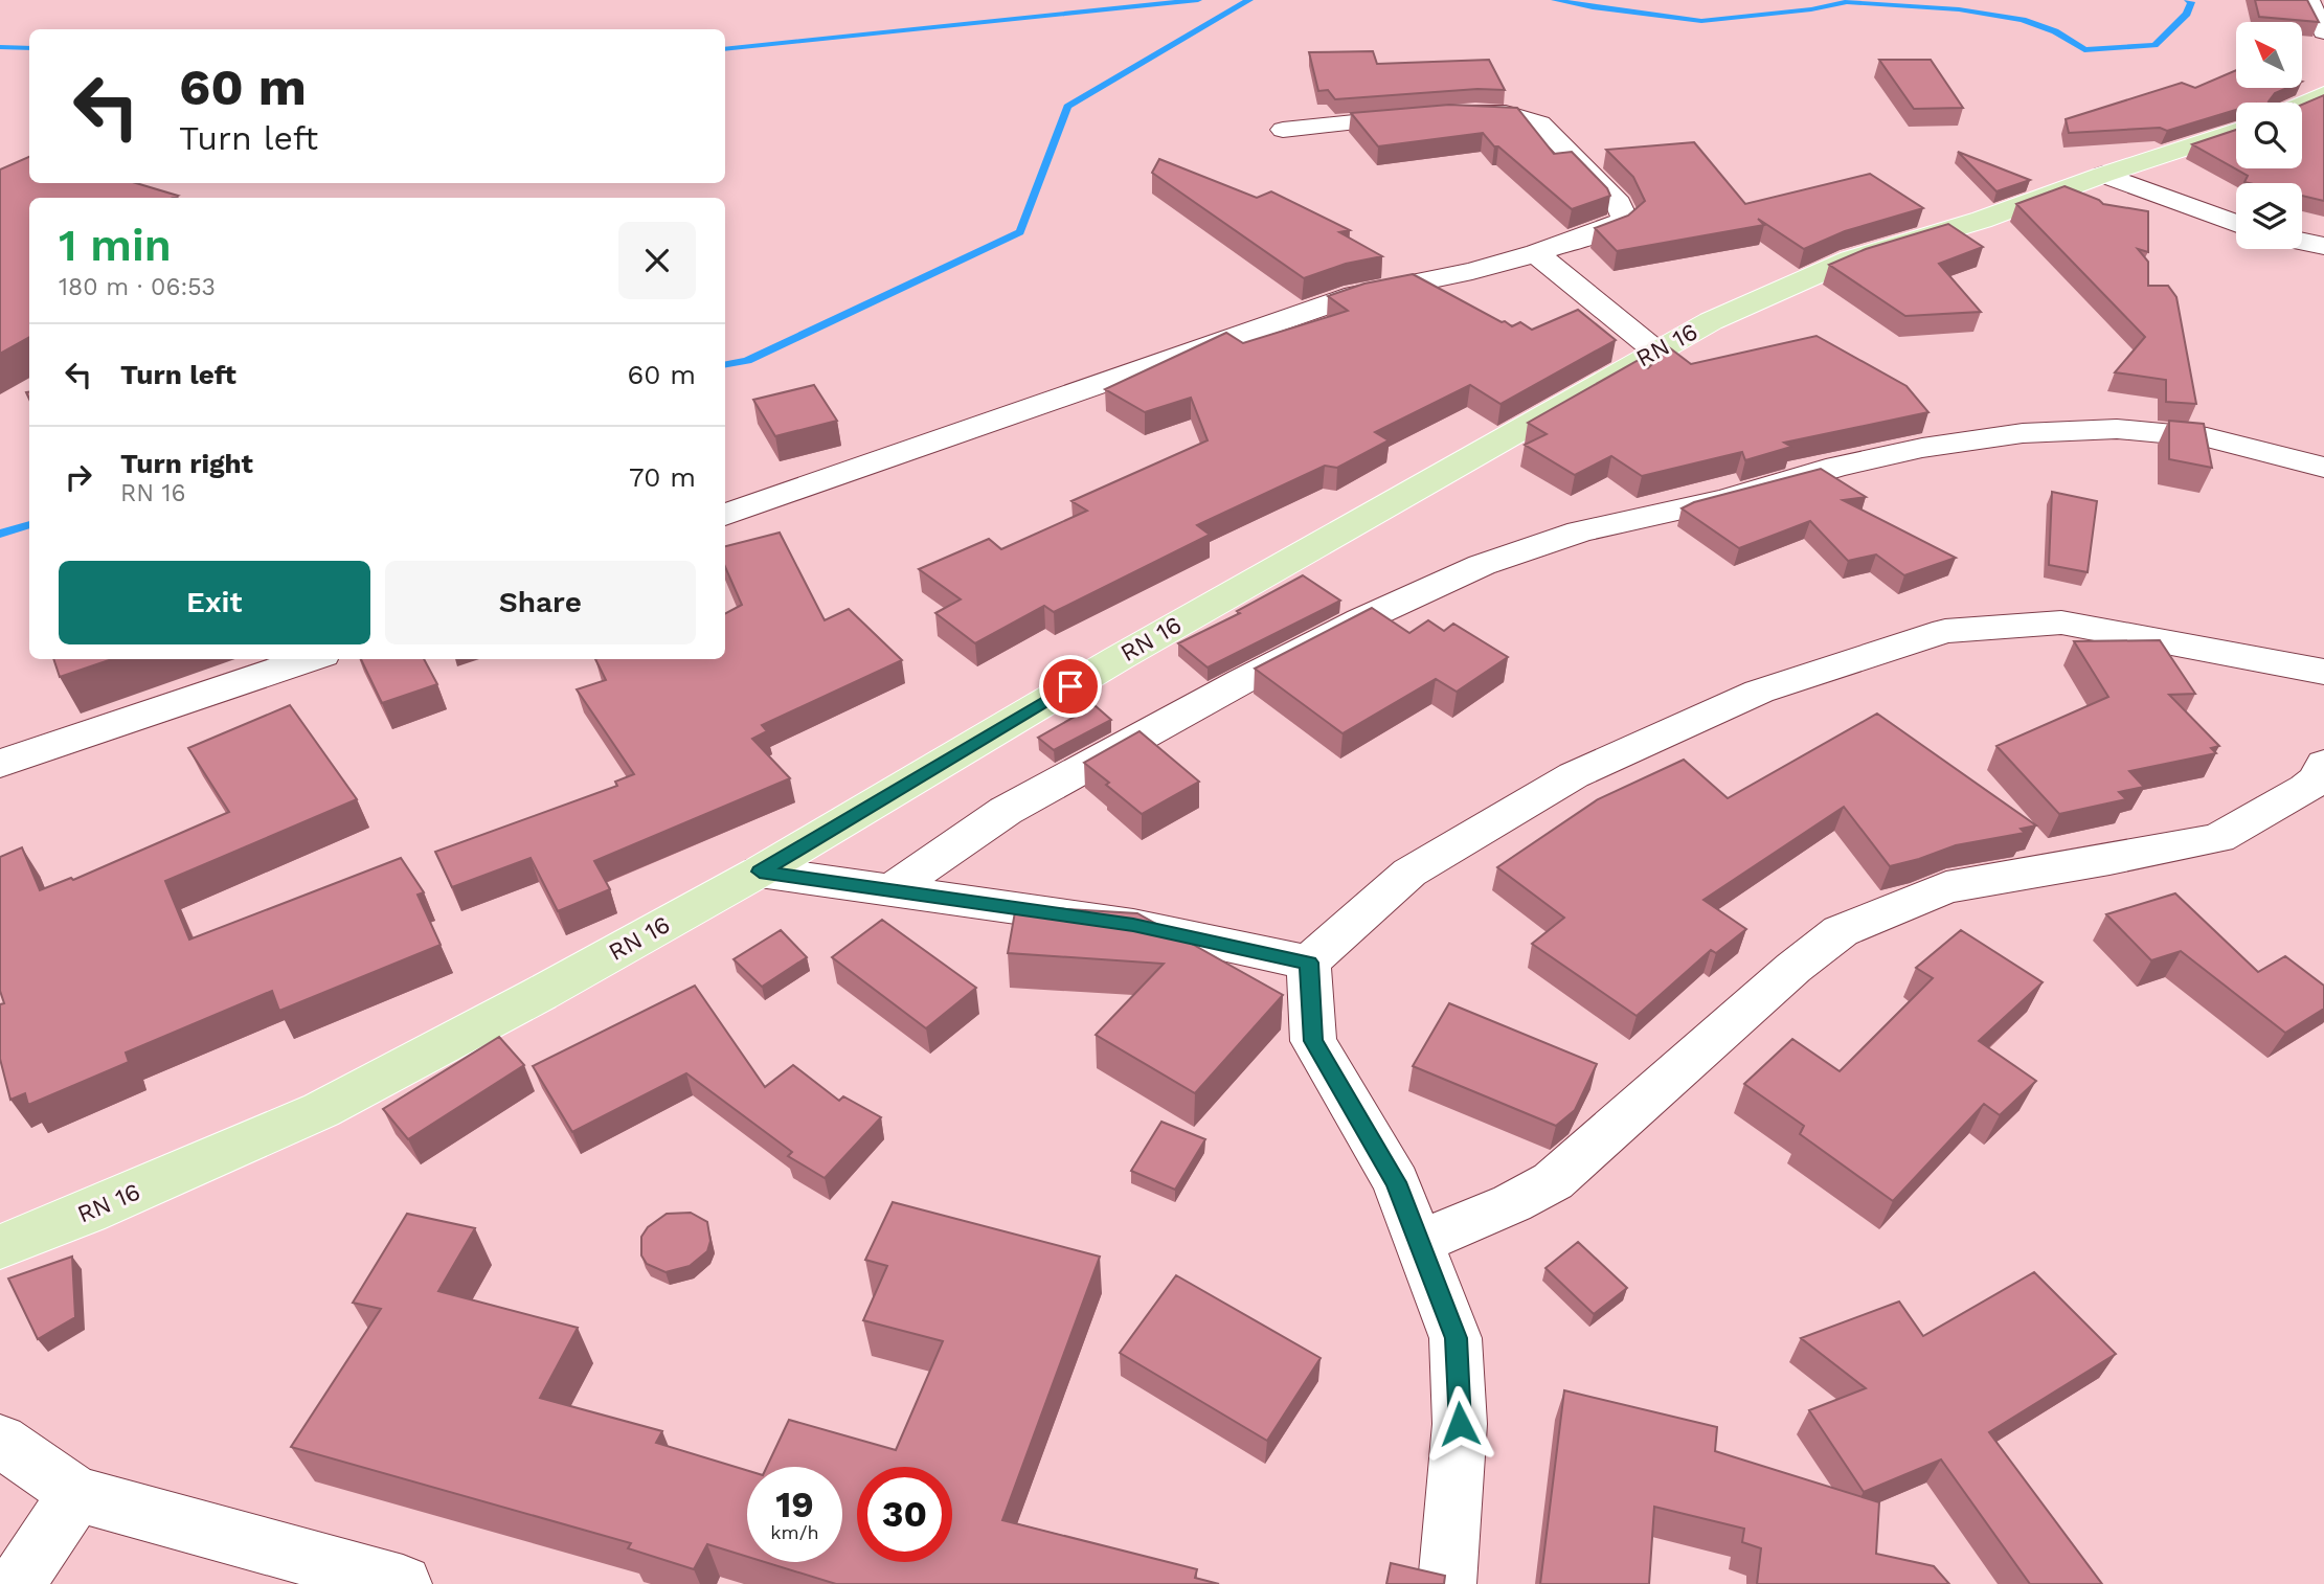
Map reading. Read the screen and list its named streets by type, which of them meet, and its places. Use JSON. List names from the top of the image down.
{
  "streets": {
    "main road": ["RN 16"]
  },
  "north": "top left",
  "page": {
    "turn": ["60 m", "Turn left"],
    "heading": ["1 min", "180 m · 06:53"],
    "list": [
      {
        "name": "Turn left",
        "value": "60 m"
      },
      {
        "name": "Turn right",
        "note": "RN 16",
        "value": "70 m"
      }
    ],
    "buttons": ["Exit", "Share"],
    "speed": "19 km/h",
    "limit": "30"
  }
}
